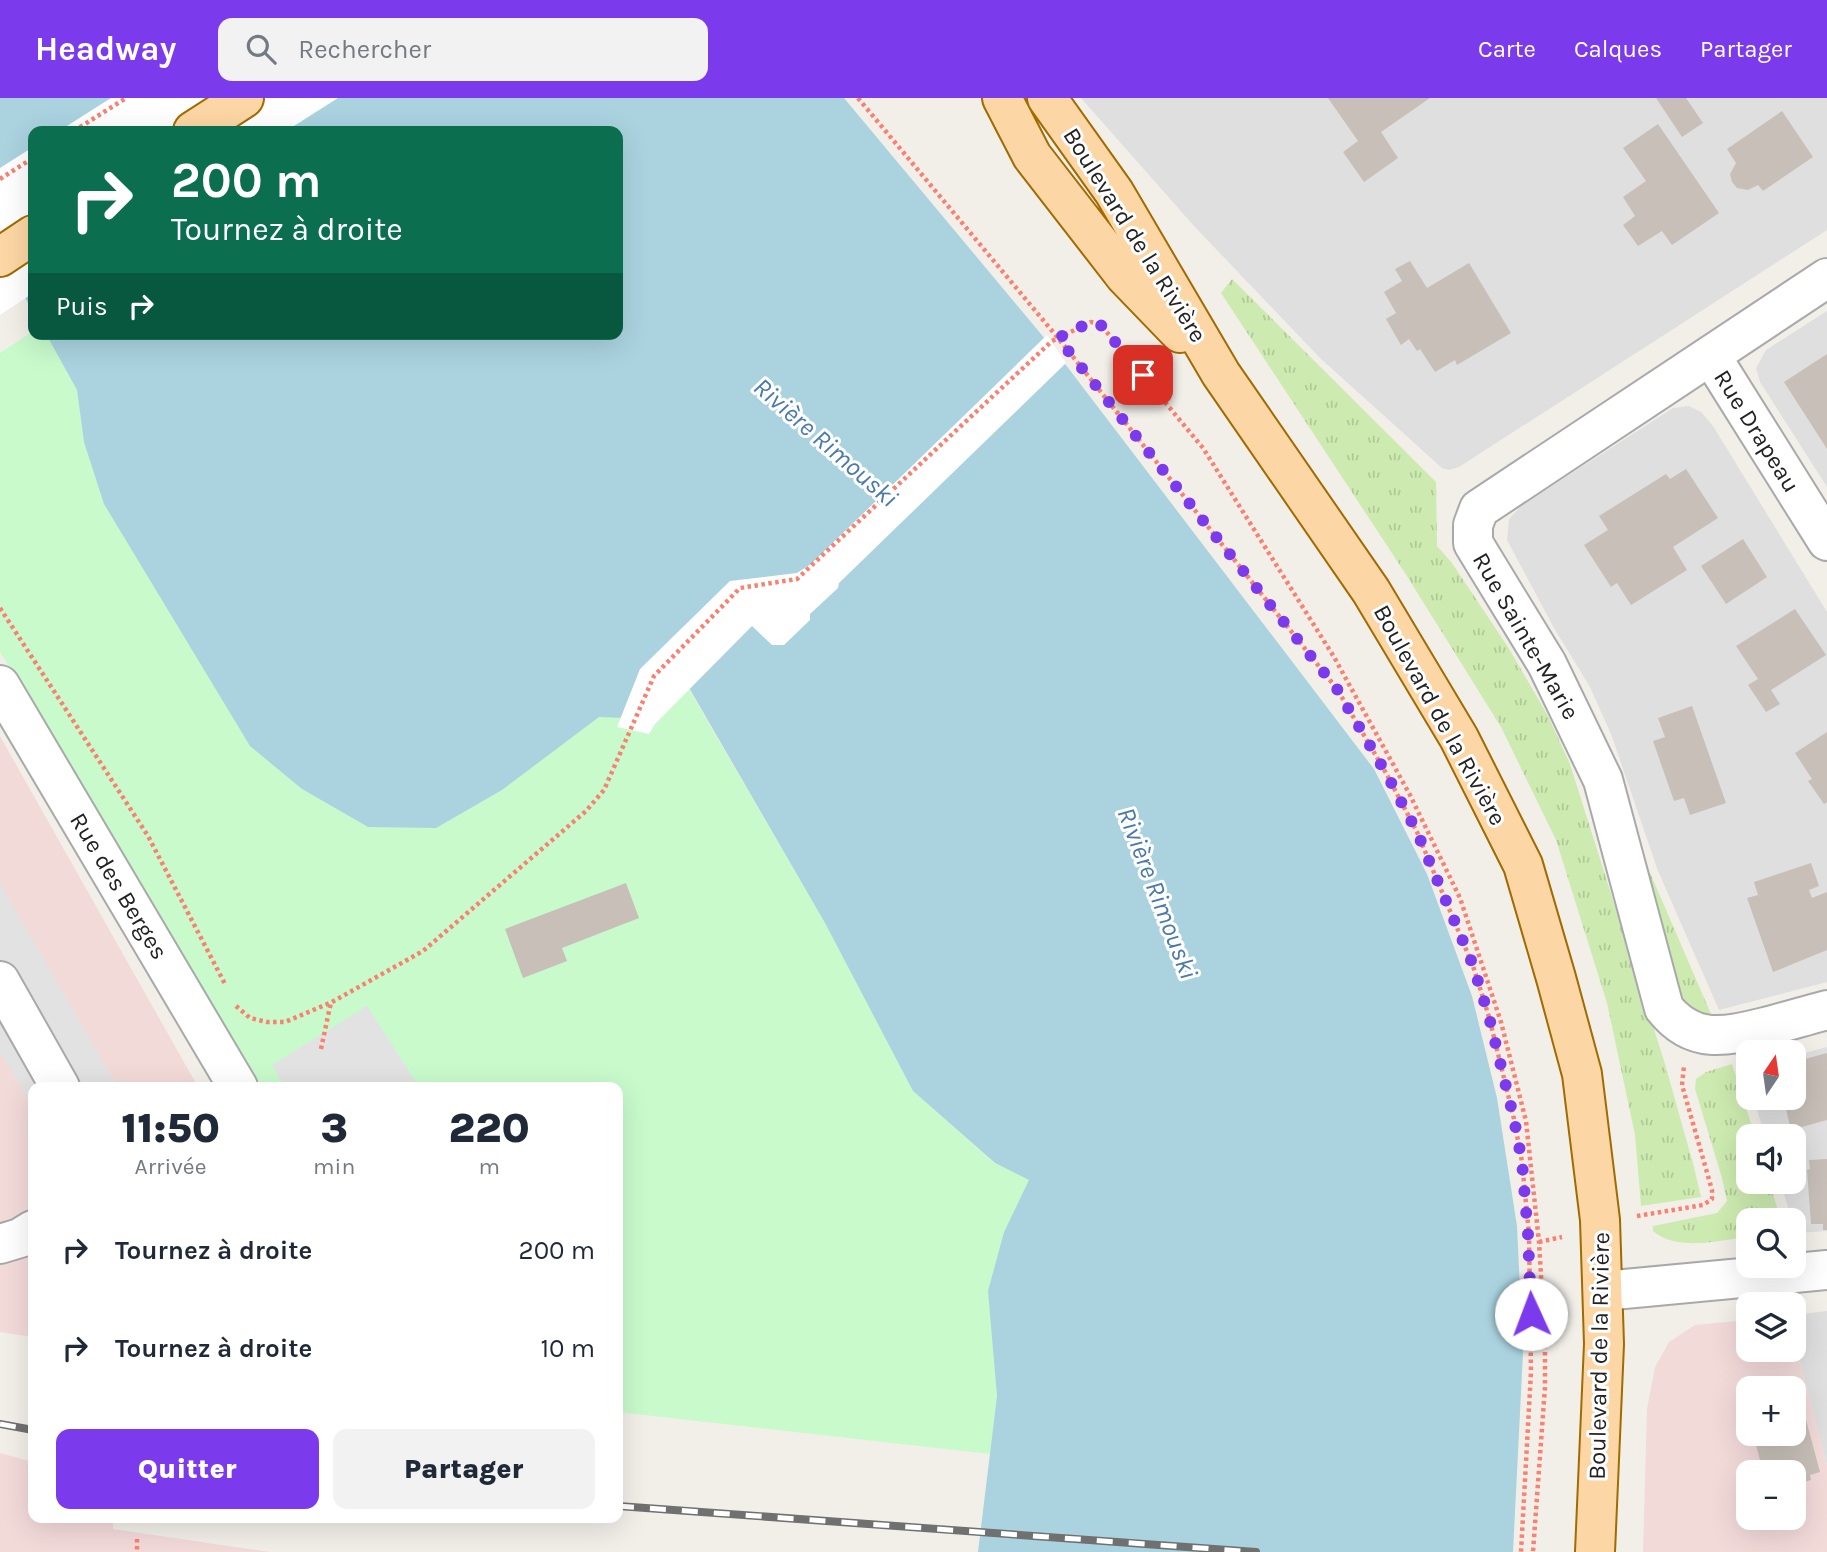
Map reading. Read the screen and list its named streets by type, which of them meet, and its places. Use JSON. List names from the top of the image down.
{
  "streets": {
    "main road": ["Boulevard de la Rivière"],
    "street": ["Rue Drapeau", "Rue Sainte-Marie", "Rue des Berges"]
  },
  "crossings": [
    ["Rue Drapeau", "Rue Sainte-Marie"]
  ],
  "water": ["Rivière Rimouski"],
  "north": "top",
  "page": {
    "header": "Headway",
    "search": "Rechercher",
    "nav": ["Carte", "Calques", "Partager"],
    "turn": ["200 m", "Tournez à droite"],
    "then": "Puis",
    "map_buttons": ["+", "−"],
    "eta": [
      "11:50",
      "Arrivée",
      "3",
      "min",
      "220",
      "m"
    ],
    "list": [
      {
        "name": "Tournez à droite",
        "value": "200 m"
      },
      {
        "name": "Tournez à droite",
        "value": "10 m"
      }
    ],
    "buttons": ["Quitter", "Partager"]
  }
}
